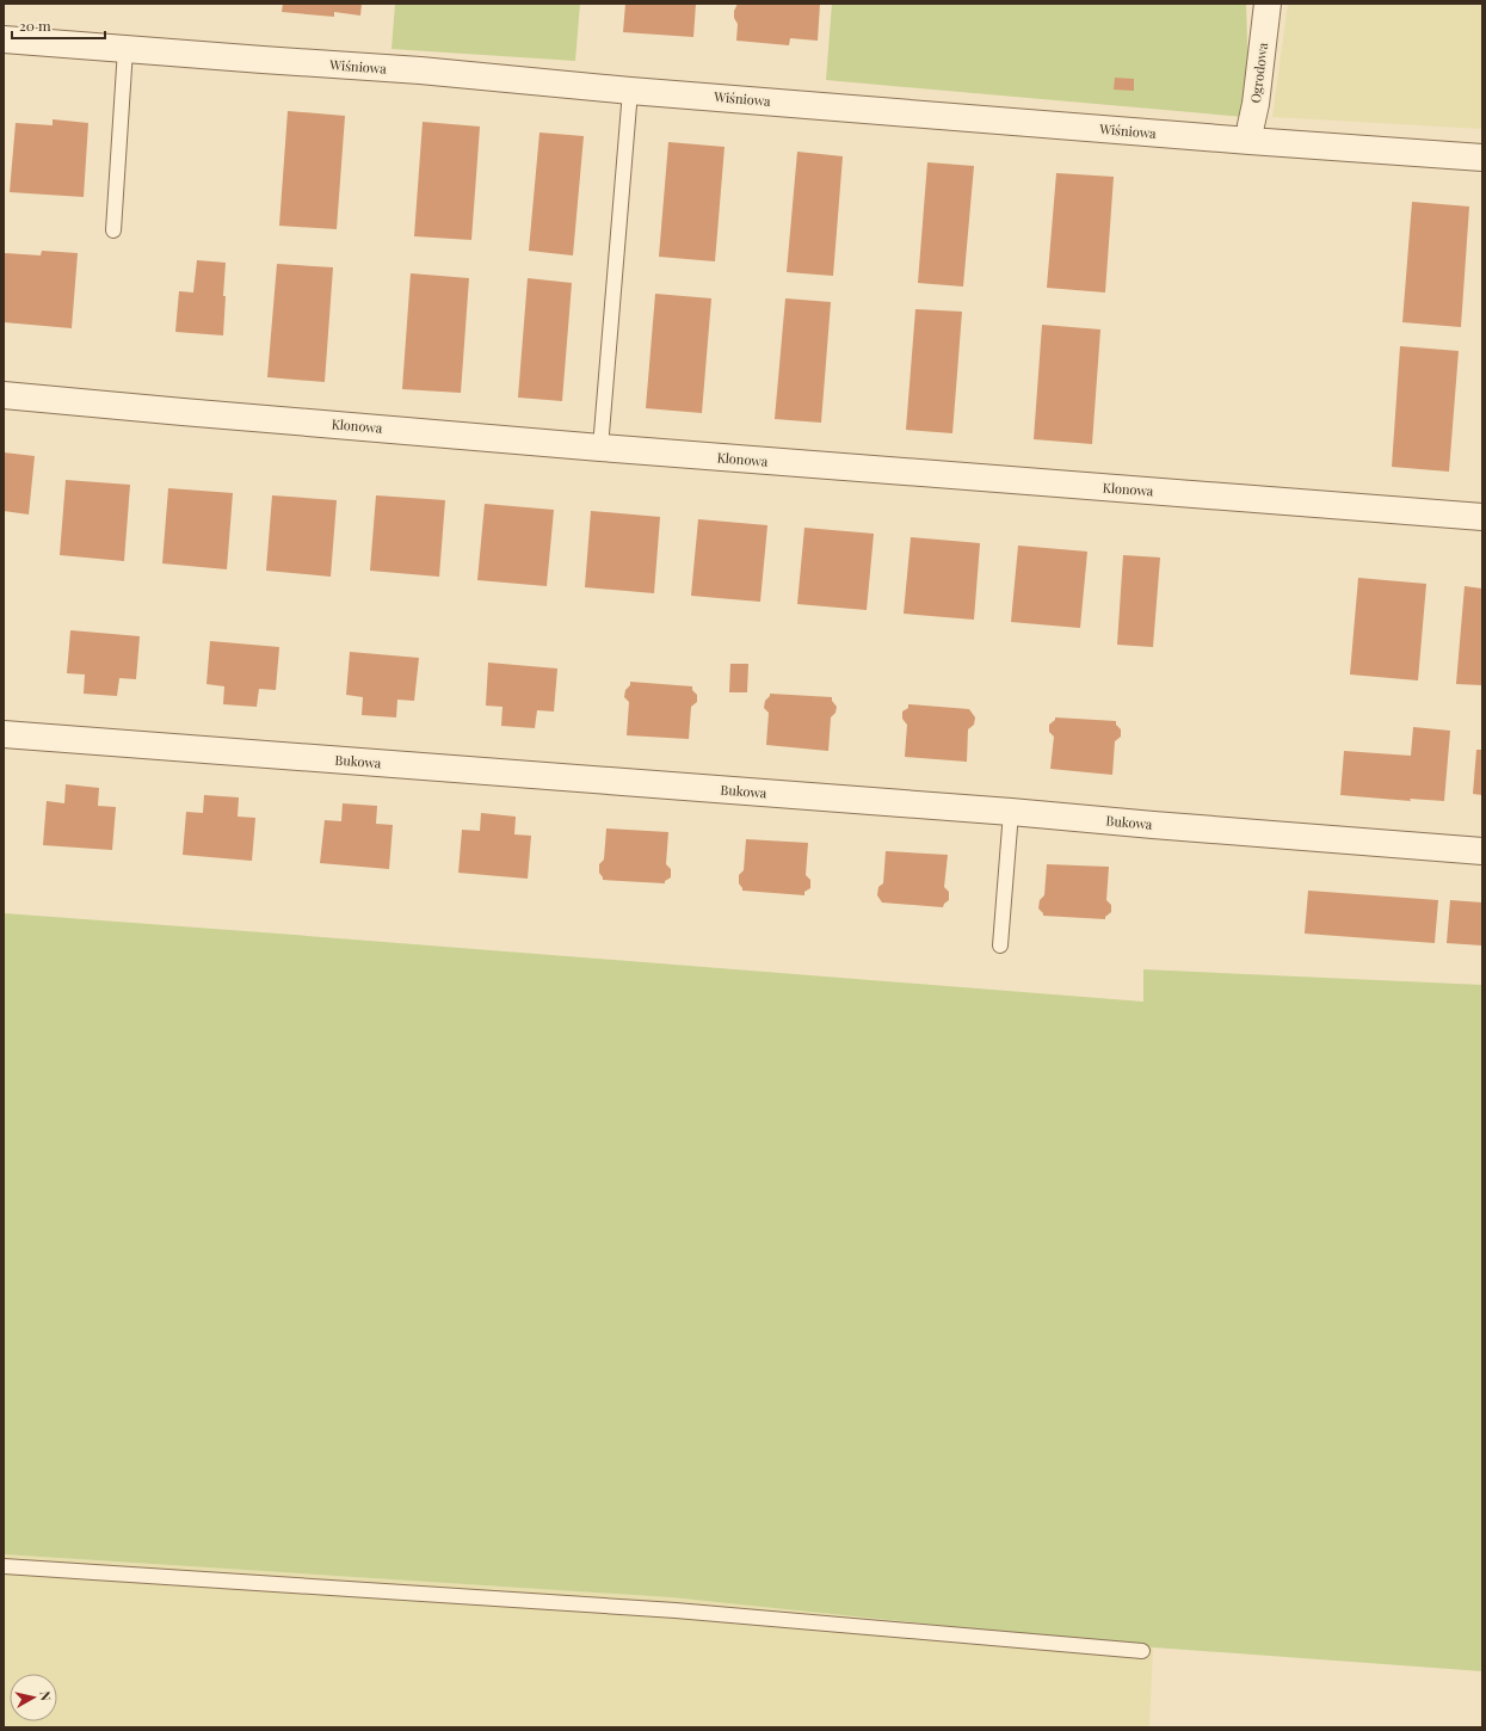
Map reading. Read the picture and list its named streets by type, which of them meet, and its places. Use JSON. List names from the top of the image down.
{
  "streets": {
    "street": [
      "Wiśniowa",
      "Ogrodowa",
      "Klonowa",
      "Bukowa"
    ]
  },
  "crossings": [
    ["Wiśniowa", "Ogrodowa"]
  ],
  "scale_bar": "20 m",
  "north": "right"
}
